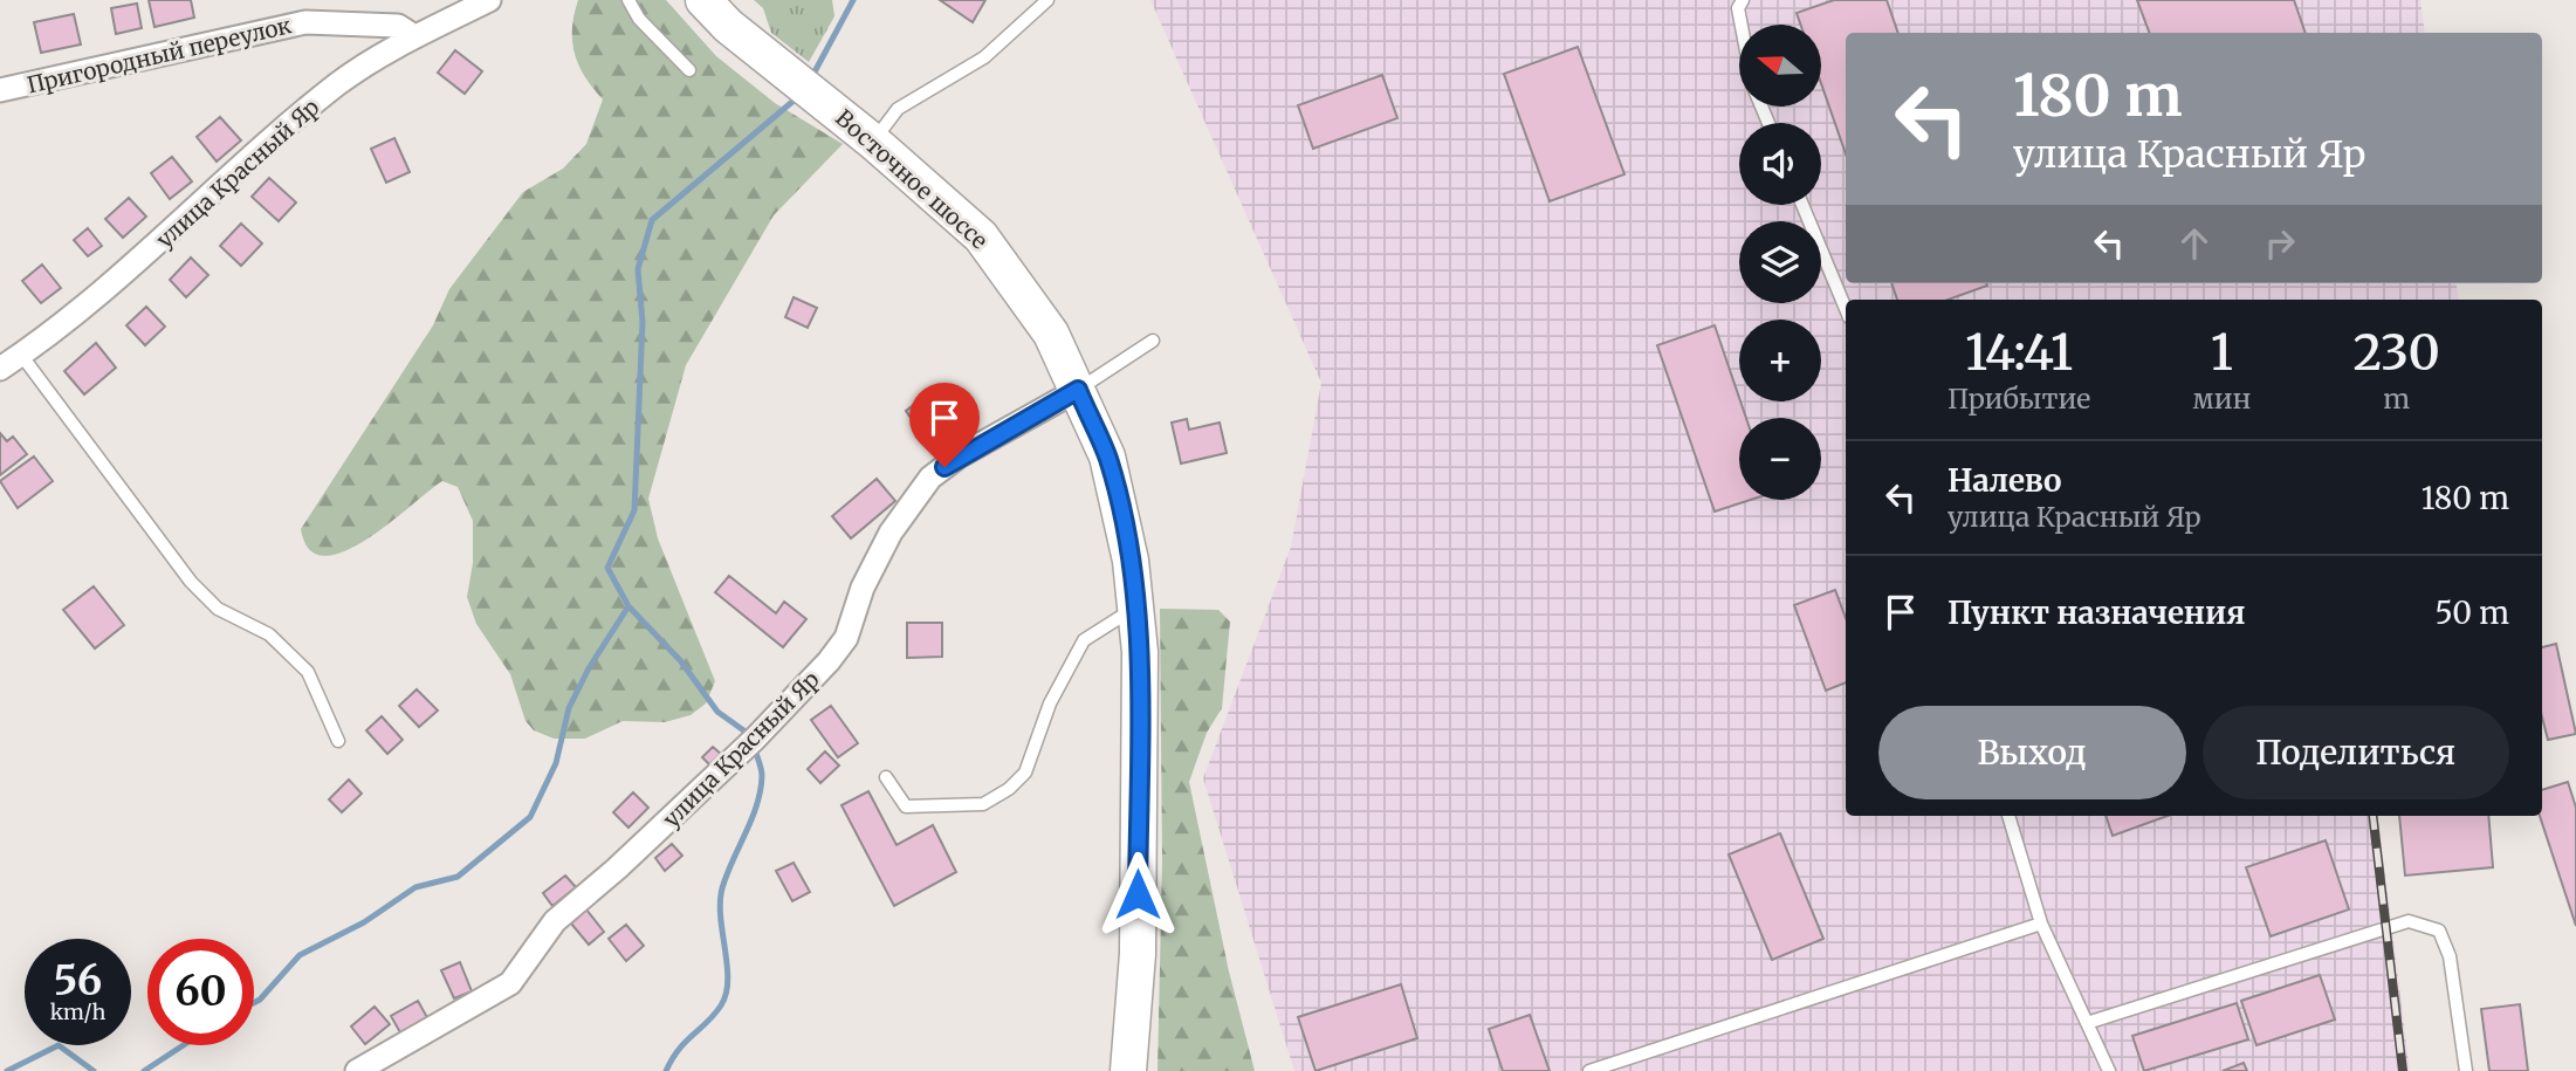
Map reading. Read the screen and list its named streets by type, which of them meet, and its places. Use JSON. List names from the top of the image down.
{
  "streets": {
    "main road": ["Восточное шоссе"],
    "street": ["Пригородный переулок", "улица Красный Яр"]
  },
  "crossings": [
    ["Пригородный переулок", "улица Красный Яр"],
    ["улица Красный Яр", "Восточное шоссе"]
  ],
  "north": "left",
  "page": {
    "map_buttons": ["+", "−"],
    "turn": ["180 m", "улица Красный Яр"],
    "eta": [
      "14:41",
      "Прибытие",
      "1",
      "мин",
      "230",
      "m"
    ],
    "list": [
      {
        "name": "Налево",
        "note": "улица Красный Яр",
        "value": "180 m"
      },
      {
        "name": "Пункт назначения",
        "value": "50 m"
      }
    ],
    "buttons": ["Выход", "Поделиться"],
    "speed": "56 km/h",
    "limit": "60"
  }
}
